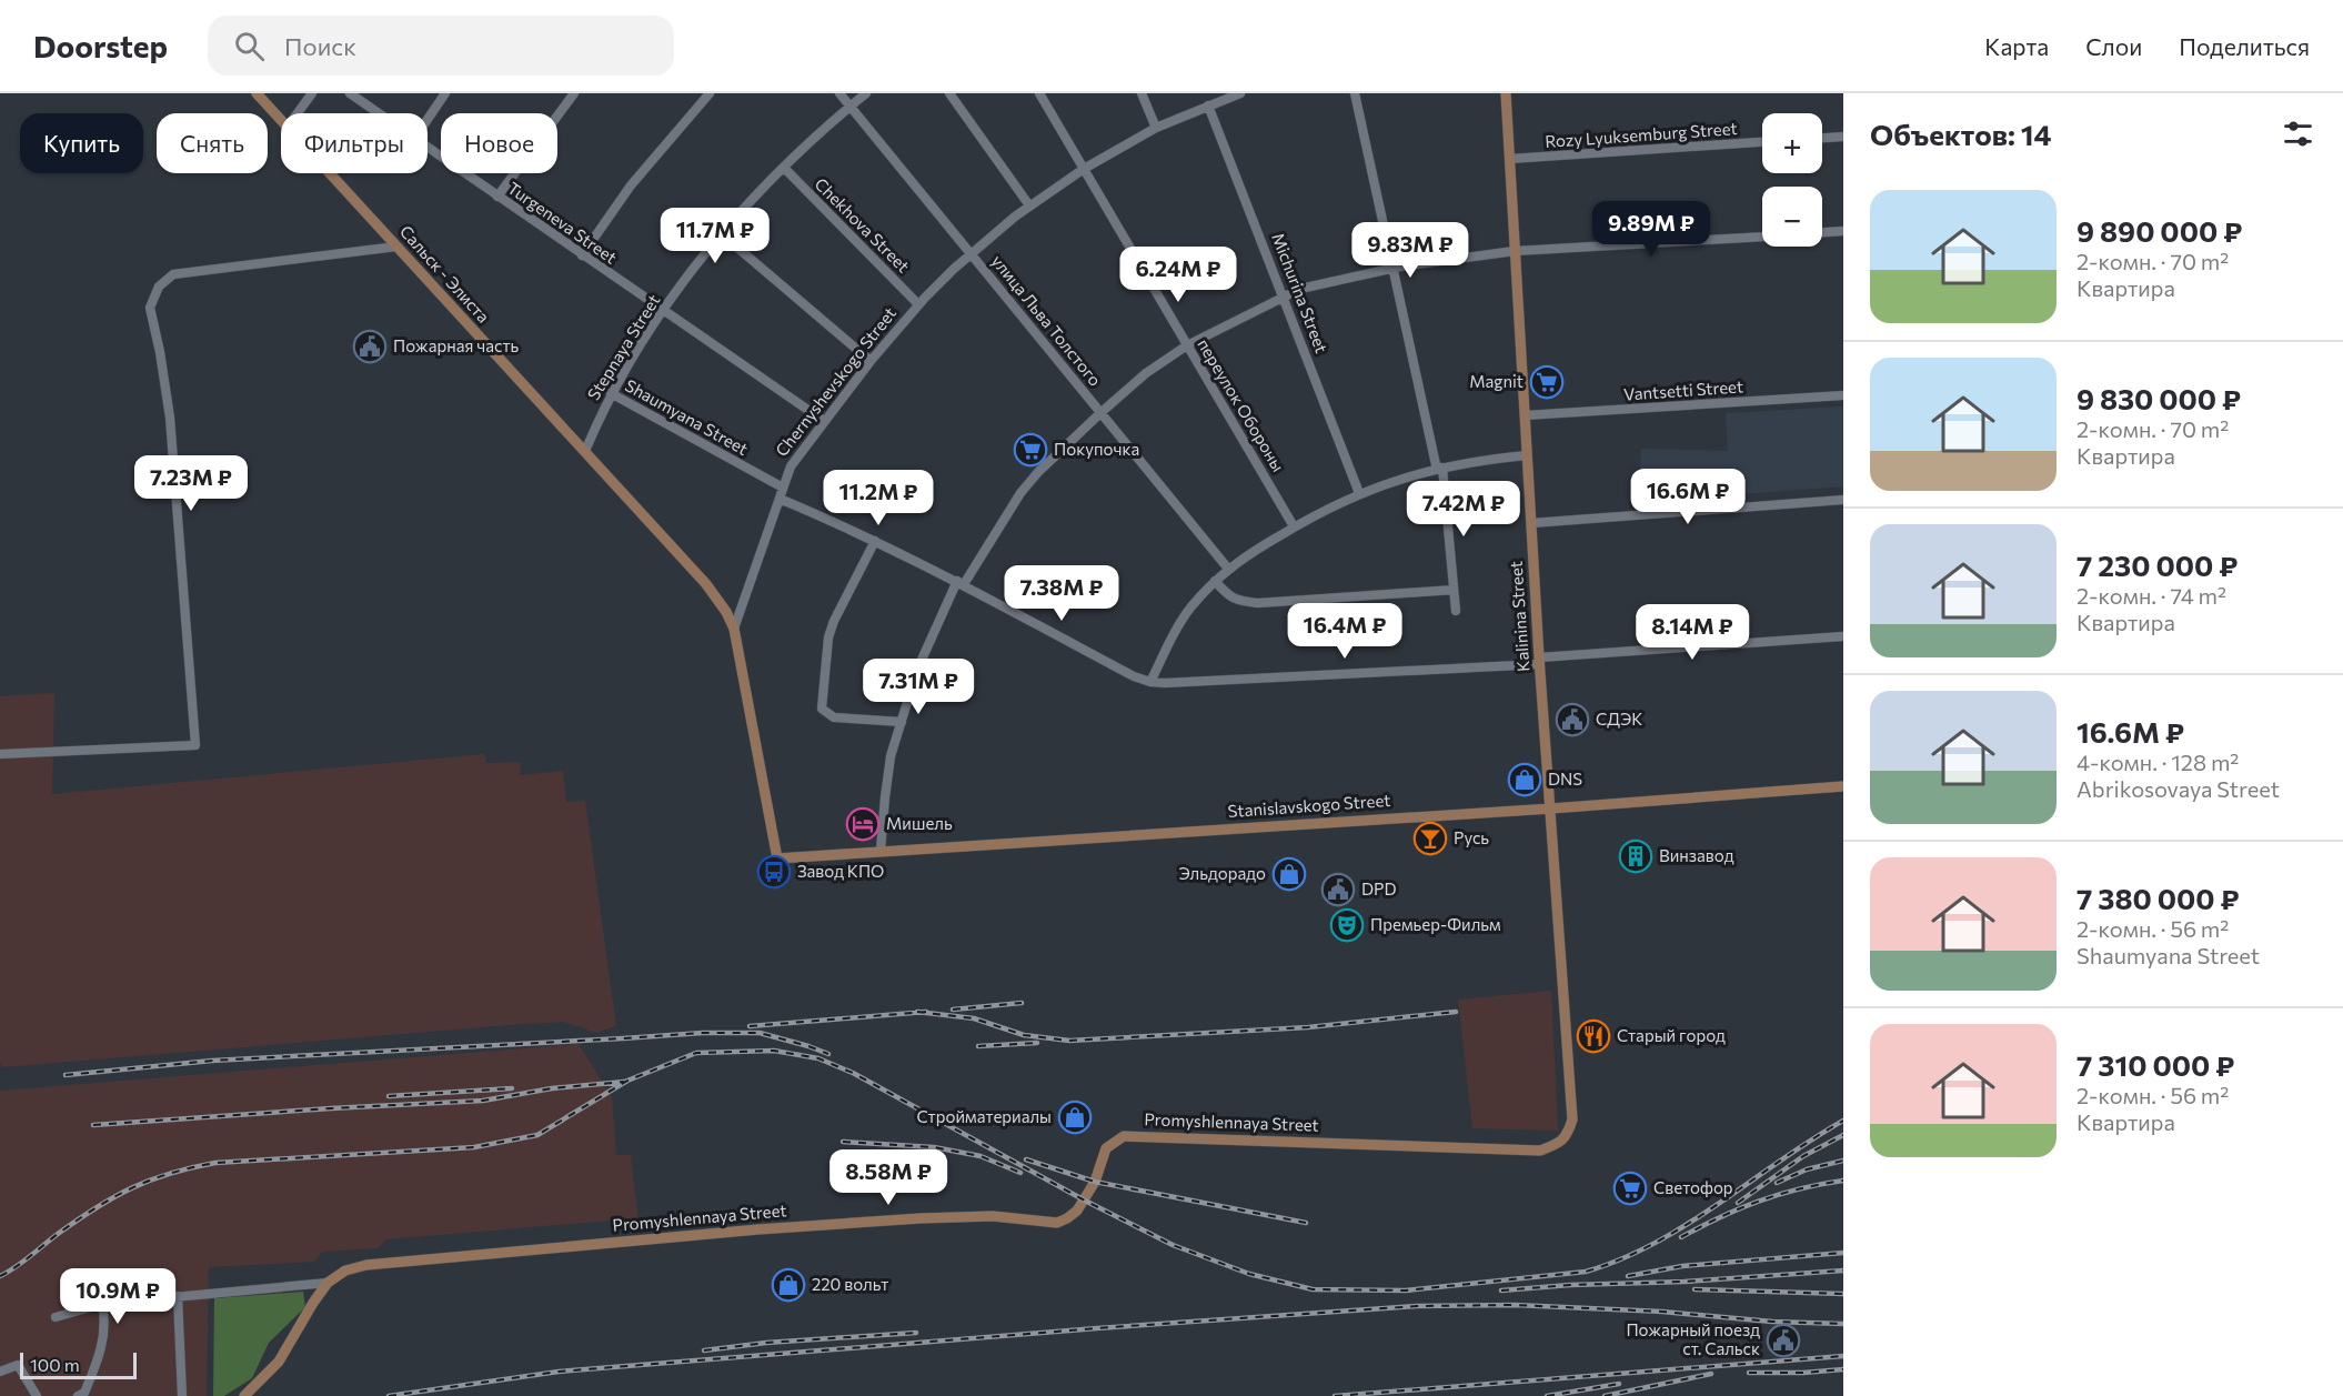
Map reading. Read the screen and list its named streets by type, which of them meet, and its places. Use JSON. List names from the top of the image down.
{
  "streets": {
    "main road": [
      "Сальск - Элиста",
      "Chernyshevskogo Street",
      "Kalinina Street",
      "Stanislavskogo Street",
      "Promyshlennaya Street"
    ],
    "street": [
      "Rozy Lyuksemburg Street",
      "Turgeneva Street",
      "Chekhova Street",
      "Michurina Street",
      "улица Льва Толстого",
      "Stepnaya Street",
      "Vantsetti Street",
      "переулок Обороны",
      "Shaumyana Street"
    ]
  },
  "crossings": [
    ["Rozy Lyuksemburg Street", "Kalinina Street"],
    ["Turgeneva Street", "Stepnaya Street"],
    ["Turgeneva Street", "Chernyshevskogo Street"],
    ["Chekhova Street", "Stepnaya Street"],
    ["Chekhova Street", "Chernyshevskogo Street"],
    ["Сальск - Элиста", "Stepnaya Street"],
    ["Сальск - Элиста", "Chernyshevskogo Street"],
    ["Michurina Street", "Chernyshevskogo Street"],
    ["улица Льва Толстого", "Stepnaya Street"],
    ["улица Льва Толстого", "Chernyshevskogo Street"],
    ["Stepnaya Street", "Shaumyana Street"],
    ["Chernyshevskogo Street", "переулок Обороны"],
    ["Chernyshevskogo Street", "Shaumyana Street"],
    ["Chernyshevskogo Street", "Stanislavskogo Street"],
    ["Vantsetti Street", "Kalinina Street"],
    ["Kalinina Street", "Stanislavskogo Street"],
    ["Kalinina Street", "Promyshlennaya Street"]
  ],
  "places": {
    "public building": [
      "Пожарная часть",
      "СДЭК",
      "DPD",
      "Пожарный поезд ст. Сальск"
    ],
    "supermarket": ["Magnit", "Покупочка", "Светофор"],
    "shop": [
      "DNS",
      "Эльдорадо",
      "Стройматериалы",
      "220 вольт"
    ],
    "hotel": ["Мишель"],
    "bar": ["Русь"],
    "building": ["Винзавод"],
    "bus stop": ["Завод КПО"],
    "theatre": ["Премьер-Фильм"],
    "restaurant": ["Старый город"]
  },
  "scale_bar": "100 m",
  "page": {
    "header": "Doorstep",
    "search": "Поиск",
    "nav": ["Карта", "Слои", "Поделиться"],
    "heading": "Объектов: 14",
    "map_buttons": ["+", "−"],
    "chip": [
      "Купить",
      "Снять",
      "Фильтры",
      "Новое"
    ],
    "list": [
      {
        "name": "9 890 000 ₽",
        "note": "2-комн. · 70 m² · Квартира"
      },
      {
        "name": "9 830 000 ₽",
        "note": "2-комн. · 70 m² · Квартира"
      },
      {
        "name": "7 230 000 ₽",
        "note": "2-комн. · 74 m² · Квартира"
      },
      {
        "name": "16.6M ₽",
        "note": "4-комн. · 128 m² · Abrikosovaya Street"
      },
      {
        "name": "7 380 000 ₽",
        "note": "2-комн. · 56 m² · Shaumyana Street"
      },
      {
        "name": "7 310 000 ₽",
        "note": "2-комн. · 56 m² · Квартира"
      }
    ],
    "price": [
      "9.89M ₽",
      "11.7M ₽",
      "9.83M ₽",
      "6.24M ₽",
      "7.23M ₽",
      "16.6M ₽",
      "11.2M ₽",
      "7.42M ₽",
      "7.38M ₽",
      "16.4M ₽",
      "8.14M ₽",
      "7.31M ₽",
      "8.58M ₽",
      "10.9M ₽"
    ],
    "scale": "100 m"
  }
}
